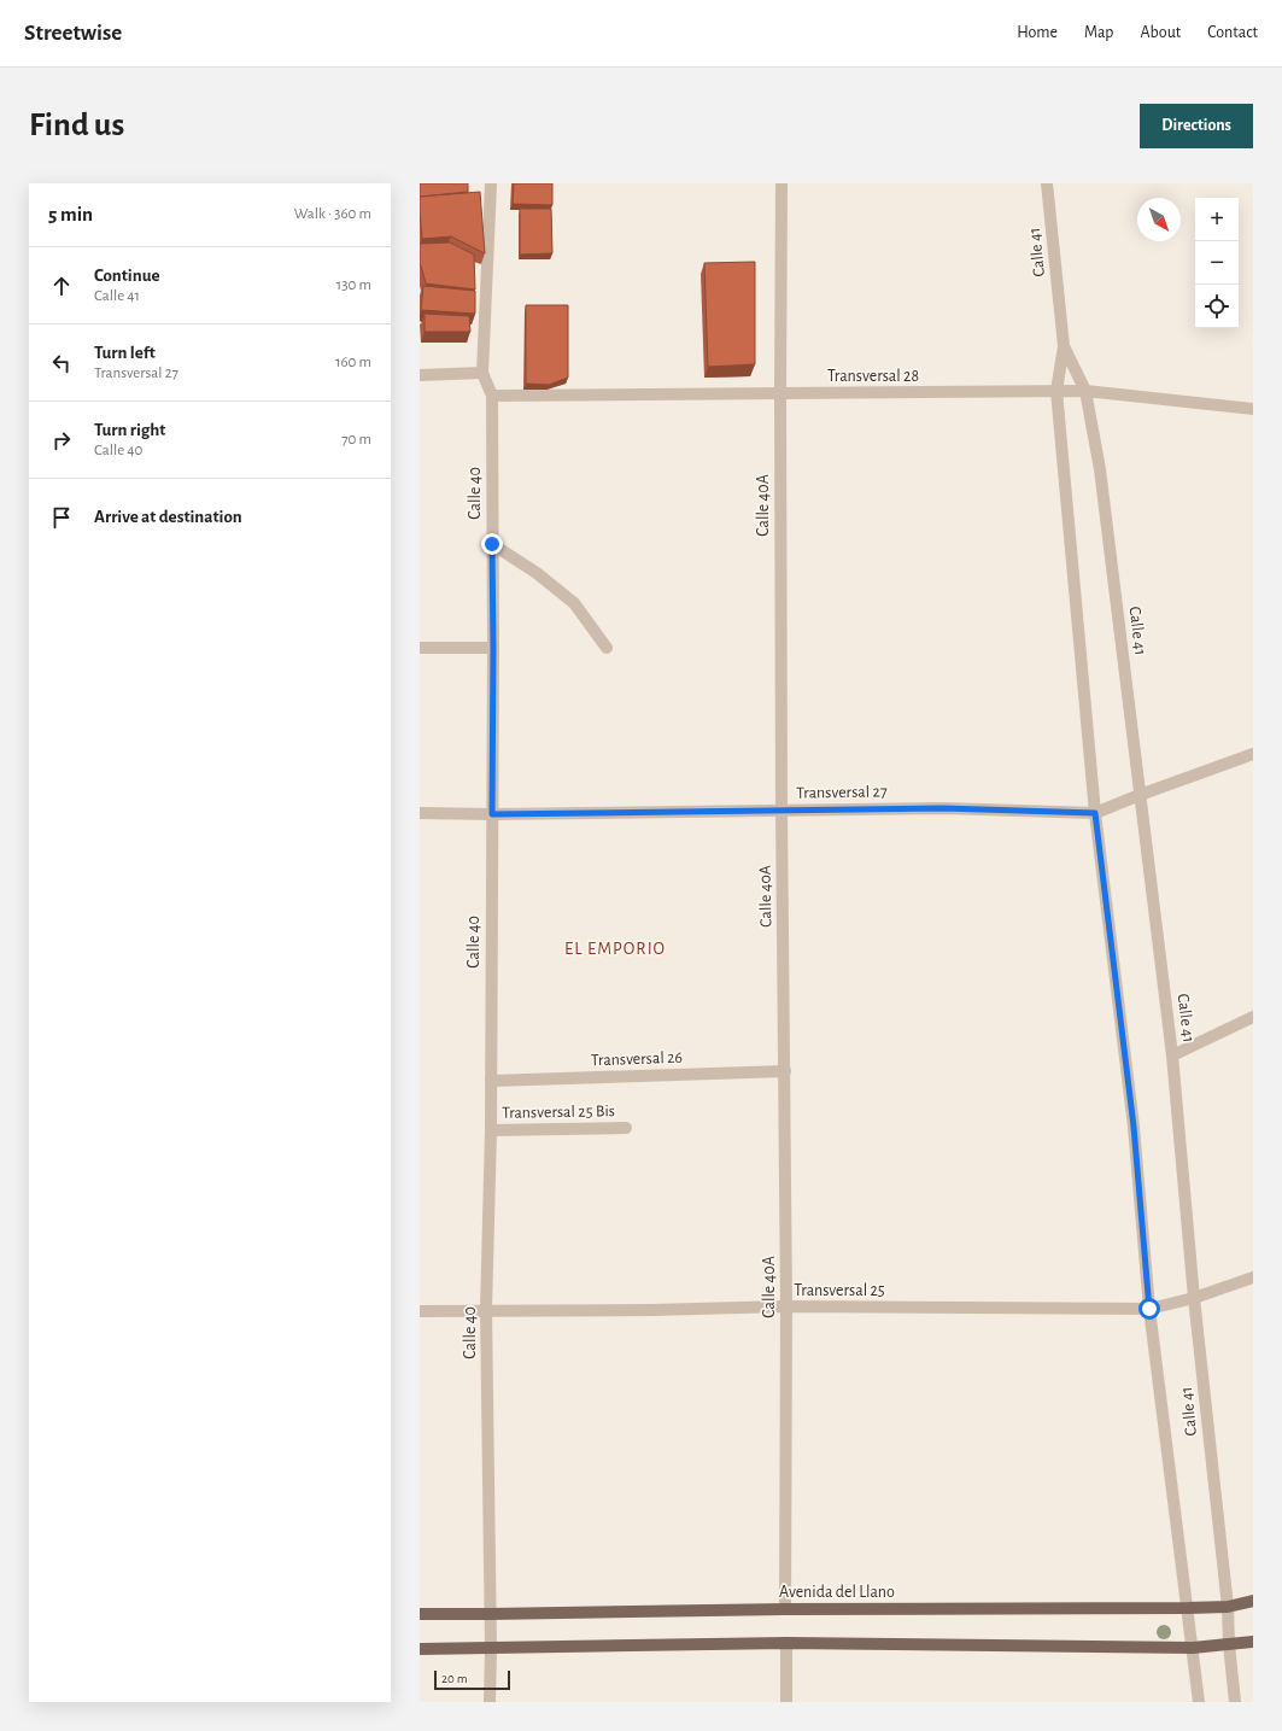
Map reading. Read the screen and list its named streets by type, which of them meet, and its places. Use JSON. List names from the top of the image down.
{
  "streets": {
    "main road": ["Avenida del Llano"],
    "street": [
      "Calle 41",
      "Transversal 28",
      "Calle 40",
      "Calle 40A",
      "Transversal 27",
      "Transversal 26",
      "Transversal 25 Bis",
      "Transversal 25"
    ]
  },
  "crossings": [
    ["Calle 41", "Transversal 28"],
    ["Calle 41", "Transversal 27"],
    ["Calle 41", "Transversal 25"],
    ["Calle 41", "Avenida del Llano"],
    ["Transversal 28", "Calle 40"],
    ["Transversal 28", "Calle 40A"],
    ["Calle 40", "Transversal 27"],
    ["Calle 40", "Transversal 26"],
    ["Calle 40", "Transversal 25 Bis"],
    ["Calle 40", "Transversal 25"],
    ["Calle 40", "Avenida del Llano"],
    ["Calle 40A", "Transversal 27"],
    ["Calle 40A", "Transversal 26"],
    ["Calle 40A", "Transversal 25"],
    ["Calle 40A", "Avenida del Llano"]
  ],
  "districts": ["EL EMPORIO"],
  "scale_bar": "20 m",
  "north": "bottom right",
  "page": {
    "header": "Streetwise",
    "nav": [
      "Home",
      "Map",
      "About",
      "Contact"
    ],
    "buttons": "Directions",
    "title": "Find us",
    "heading": ["5 min", "Walk · 360 m"],
    "map_buttons": ["+", "−"],
    "list": [
      ["Continue", "Calle 41", "130 m"],
      ["Turn left", "Transversal 27", "160 m"],
      ["Turn right", "Calle 40", "70 m"],
      "Arrive at destination"
    ],
    "scale": "20 m"
  }
}
